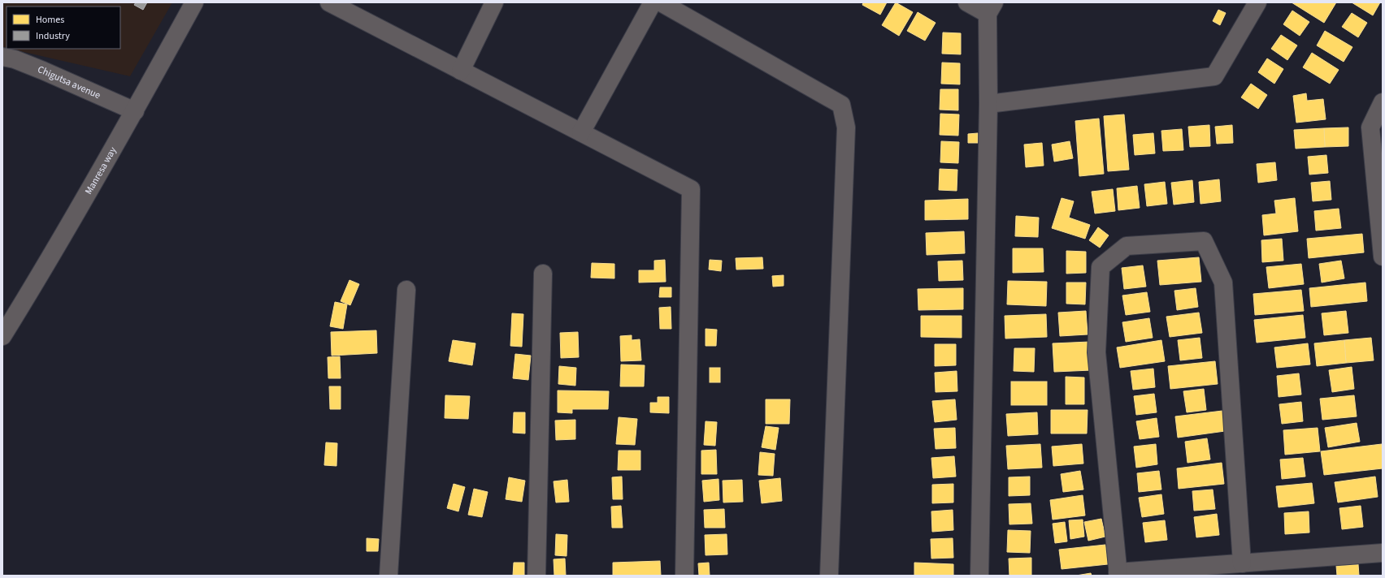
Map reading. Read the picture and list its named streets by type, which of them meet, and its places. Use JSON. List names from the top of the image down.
{
  "streets": {
    "street": ["Chigutsa avenue", "Manresa way"]
  },
  "crossings": [
    ["Chigutsa avenue", "Manresa way"]
  ],
  "legend": ["Homes", "Industry"]
}
